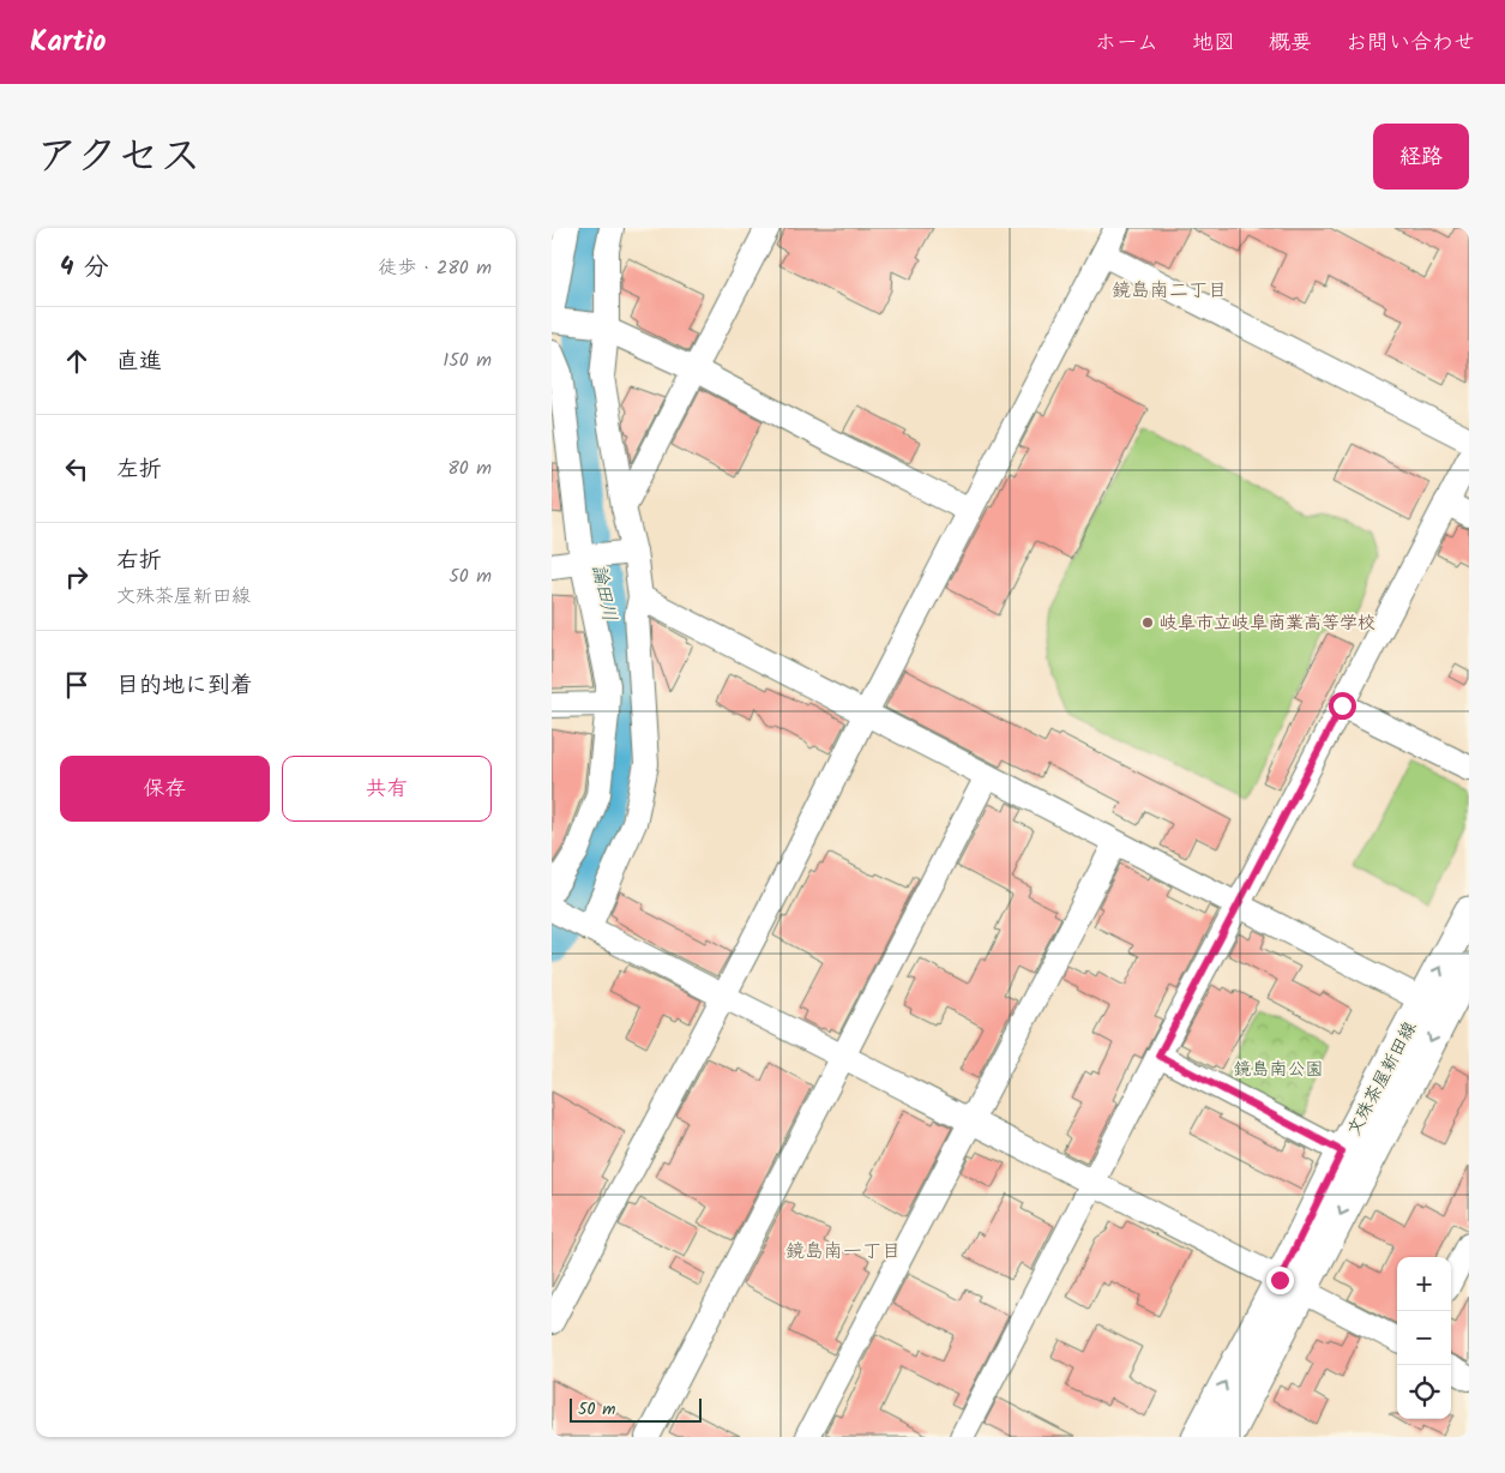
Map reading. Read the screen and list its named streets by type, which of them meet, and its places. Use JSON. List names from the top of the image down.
{
  "streets": {
    "main road": ["文殊茶屋新田線"]
  },
  "districts": ["鏡島南二丁目", "鏡島南一丁目"],
  "water": ["論田川"],
  "parks": ["鏡島南公園"],
  "places": ["岐阜市立岐阜商業高等学校"],
  "scale_bar": "50 m",
  "page": {
    "header": "Kartio",
    "nav": [
      "ホーム",
      "地図",
      "概要",
      "お問い合わせ"
    ],
    "title": "アクセス",
    "buttons": [
      "経路",
      ["保存", "共有"]
    ],
    "heading": ["4 分", "徒歩 · 280 m"],
    "list": [
      ["直進", "150 m"],
      ["左折", "80 m"],
      ["右折", "文殊茶屋新田線", "50 m"],
      "目的地に到着"
    ],
    "map_buttons": ["+", "−"],
    "scale": "50 m"
  }
}
